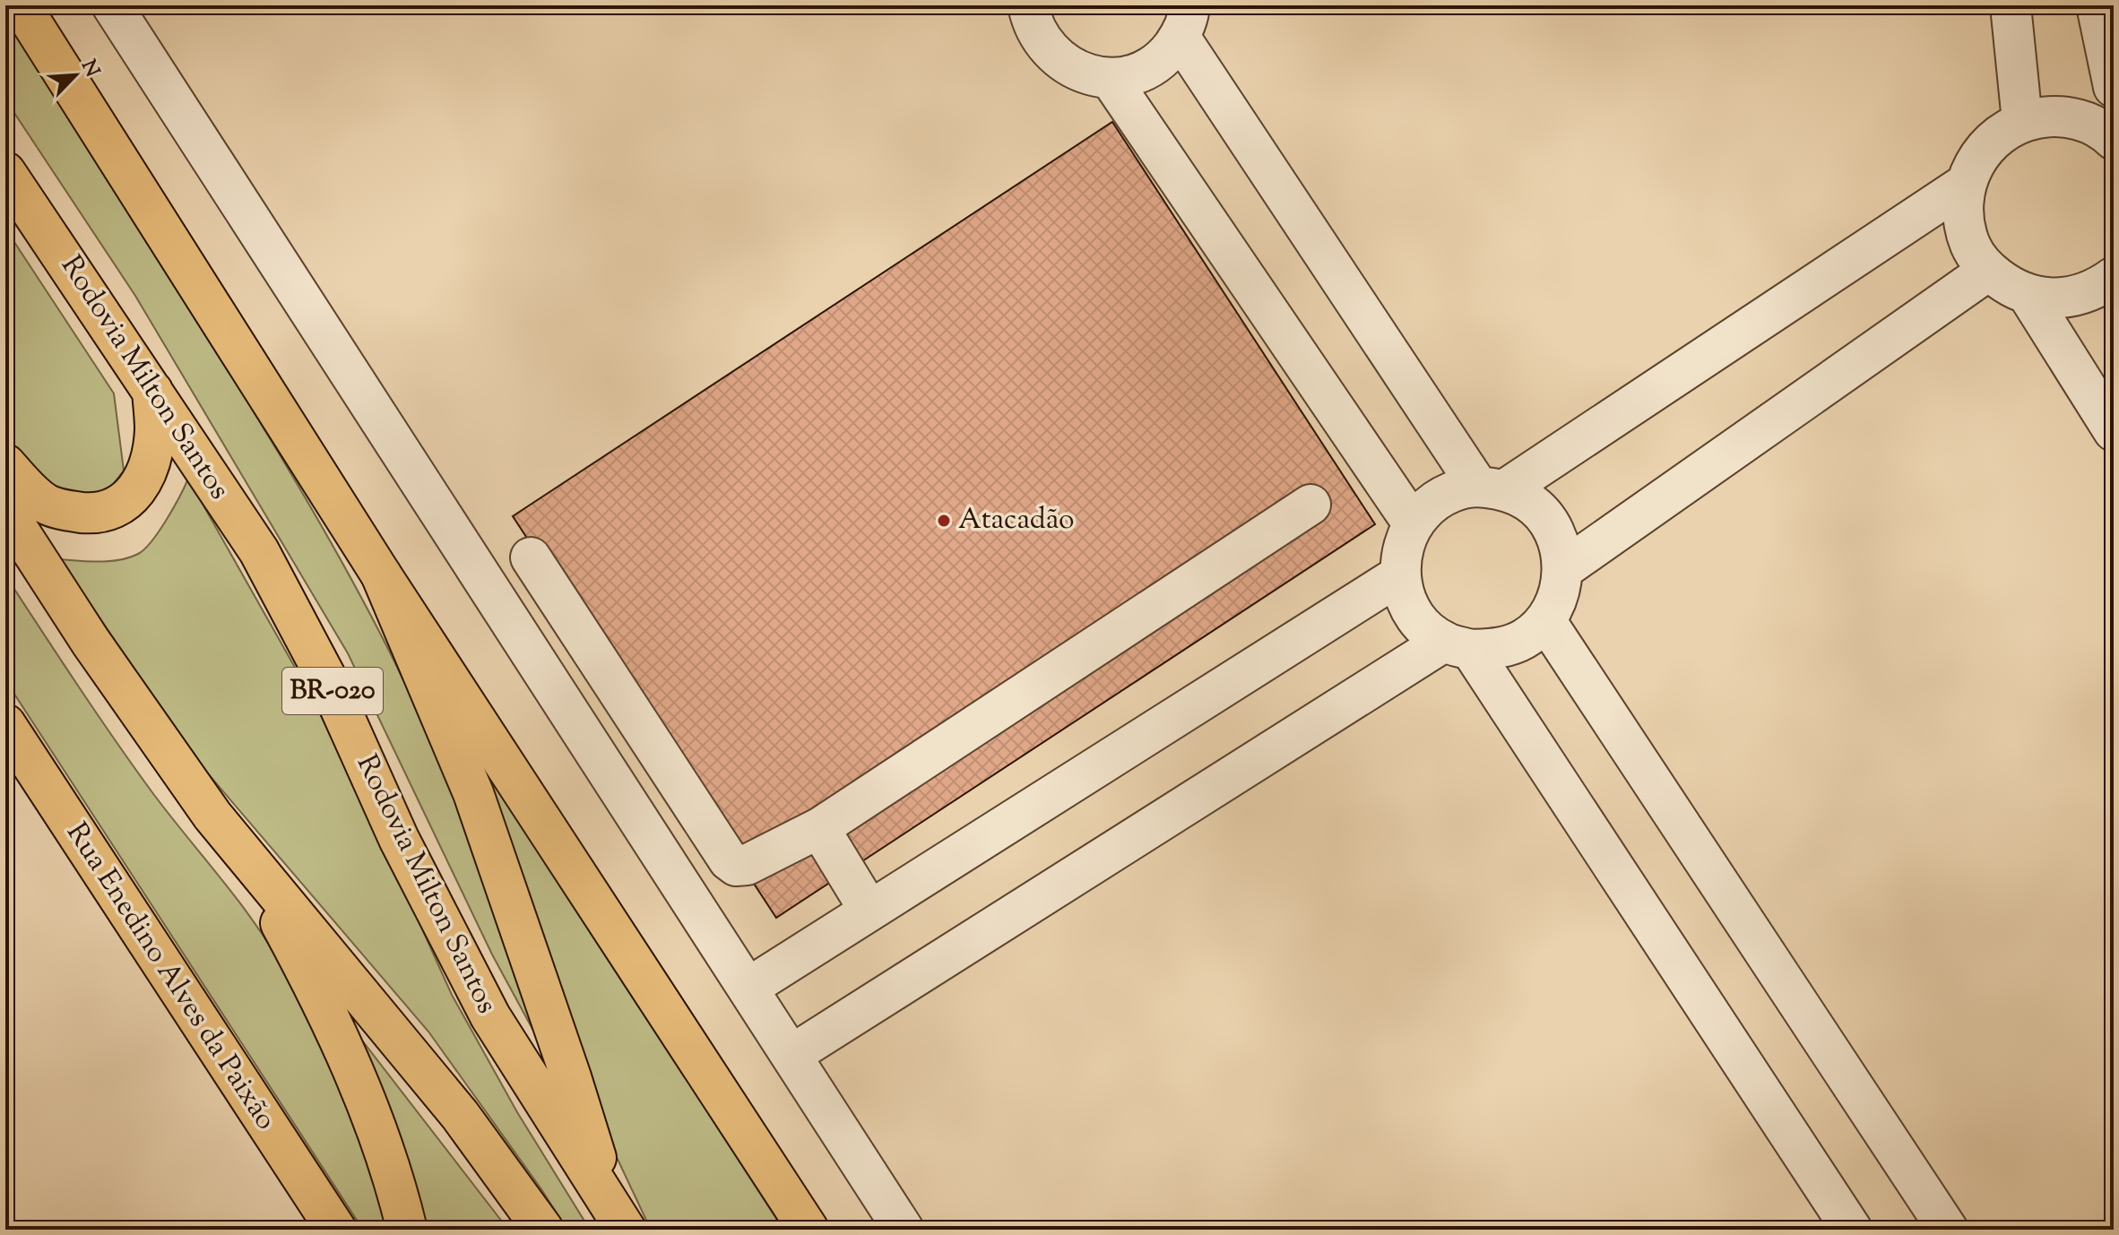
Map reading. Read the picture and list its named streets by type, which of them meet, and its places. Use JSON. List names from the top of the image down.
{
  "streets": {
    "main road": ["Rodovia Milton Santos", "BR-020", "Rua Enedino Alves da Paixão"]
  },
  "places": ["Atacadão"],
  "north": "top right"
}
